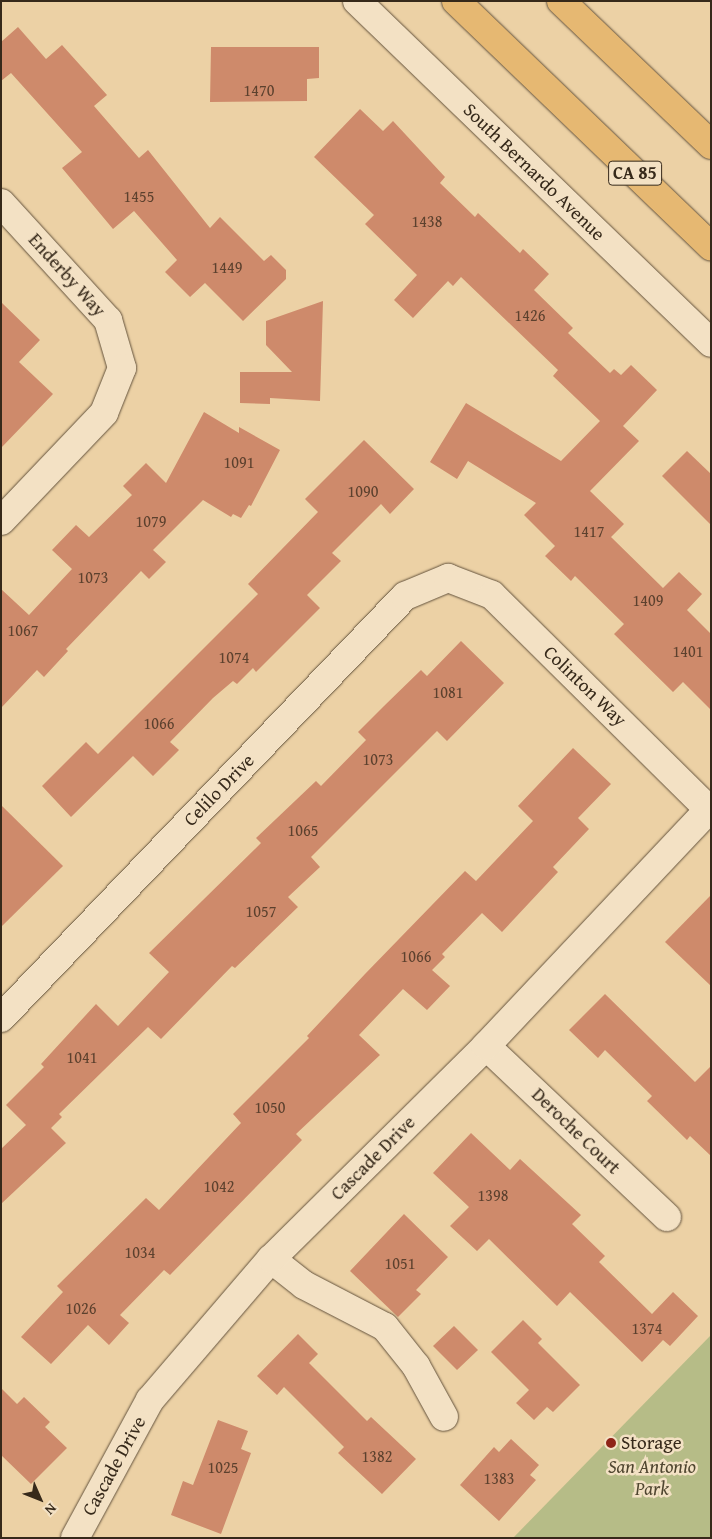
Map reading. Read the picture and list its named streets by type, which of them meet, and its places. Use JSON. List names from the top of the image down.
{
  "streets": {
    "highway": ["CA 85"],
    "street": [
      "South Bernardo Avenue",
      "Enderby Way",
      "Colinton Way",
      "Celilo Drive",
      "Deroche Court",
      "Cascade Drive"
    ]
  },
  "crossings": [
    ["Colinton Way", "Celilo Drive"],
    ["Colinton Way", "Cascade Drive"],
    ["Deroche Court", "Cascade Drive"]
  ],
  "parks": ["San Antonio Park"],
  "places": ["Storage"],
  "house_numbers": [
    "1470",
    "1455",
    "1438",
    "1449",
    "1426",
    "1091",
    "1090",
    "1079",
    "1417",
    "1073",
    "1409",
    "1067",
    "1401",
    "1074",
    "1081",
    "1066",
    "1073",
    "1065",
    "1057",
    "1066",
    "1041",
    "1050",
    "1042",
    "1398",
    "1034",
    "1051",
    "1026",
    "1374",
    "1382",
    "1025",
    "1383"
  ],
  "north": "bottom right"
}
